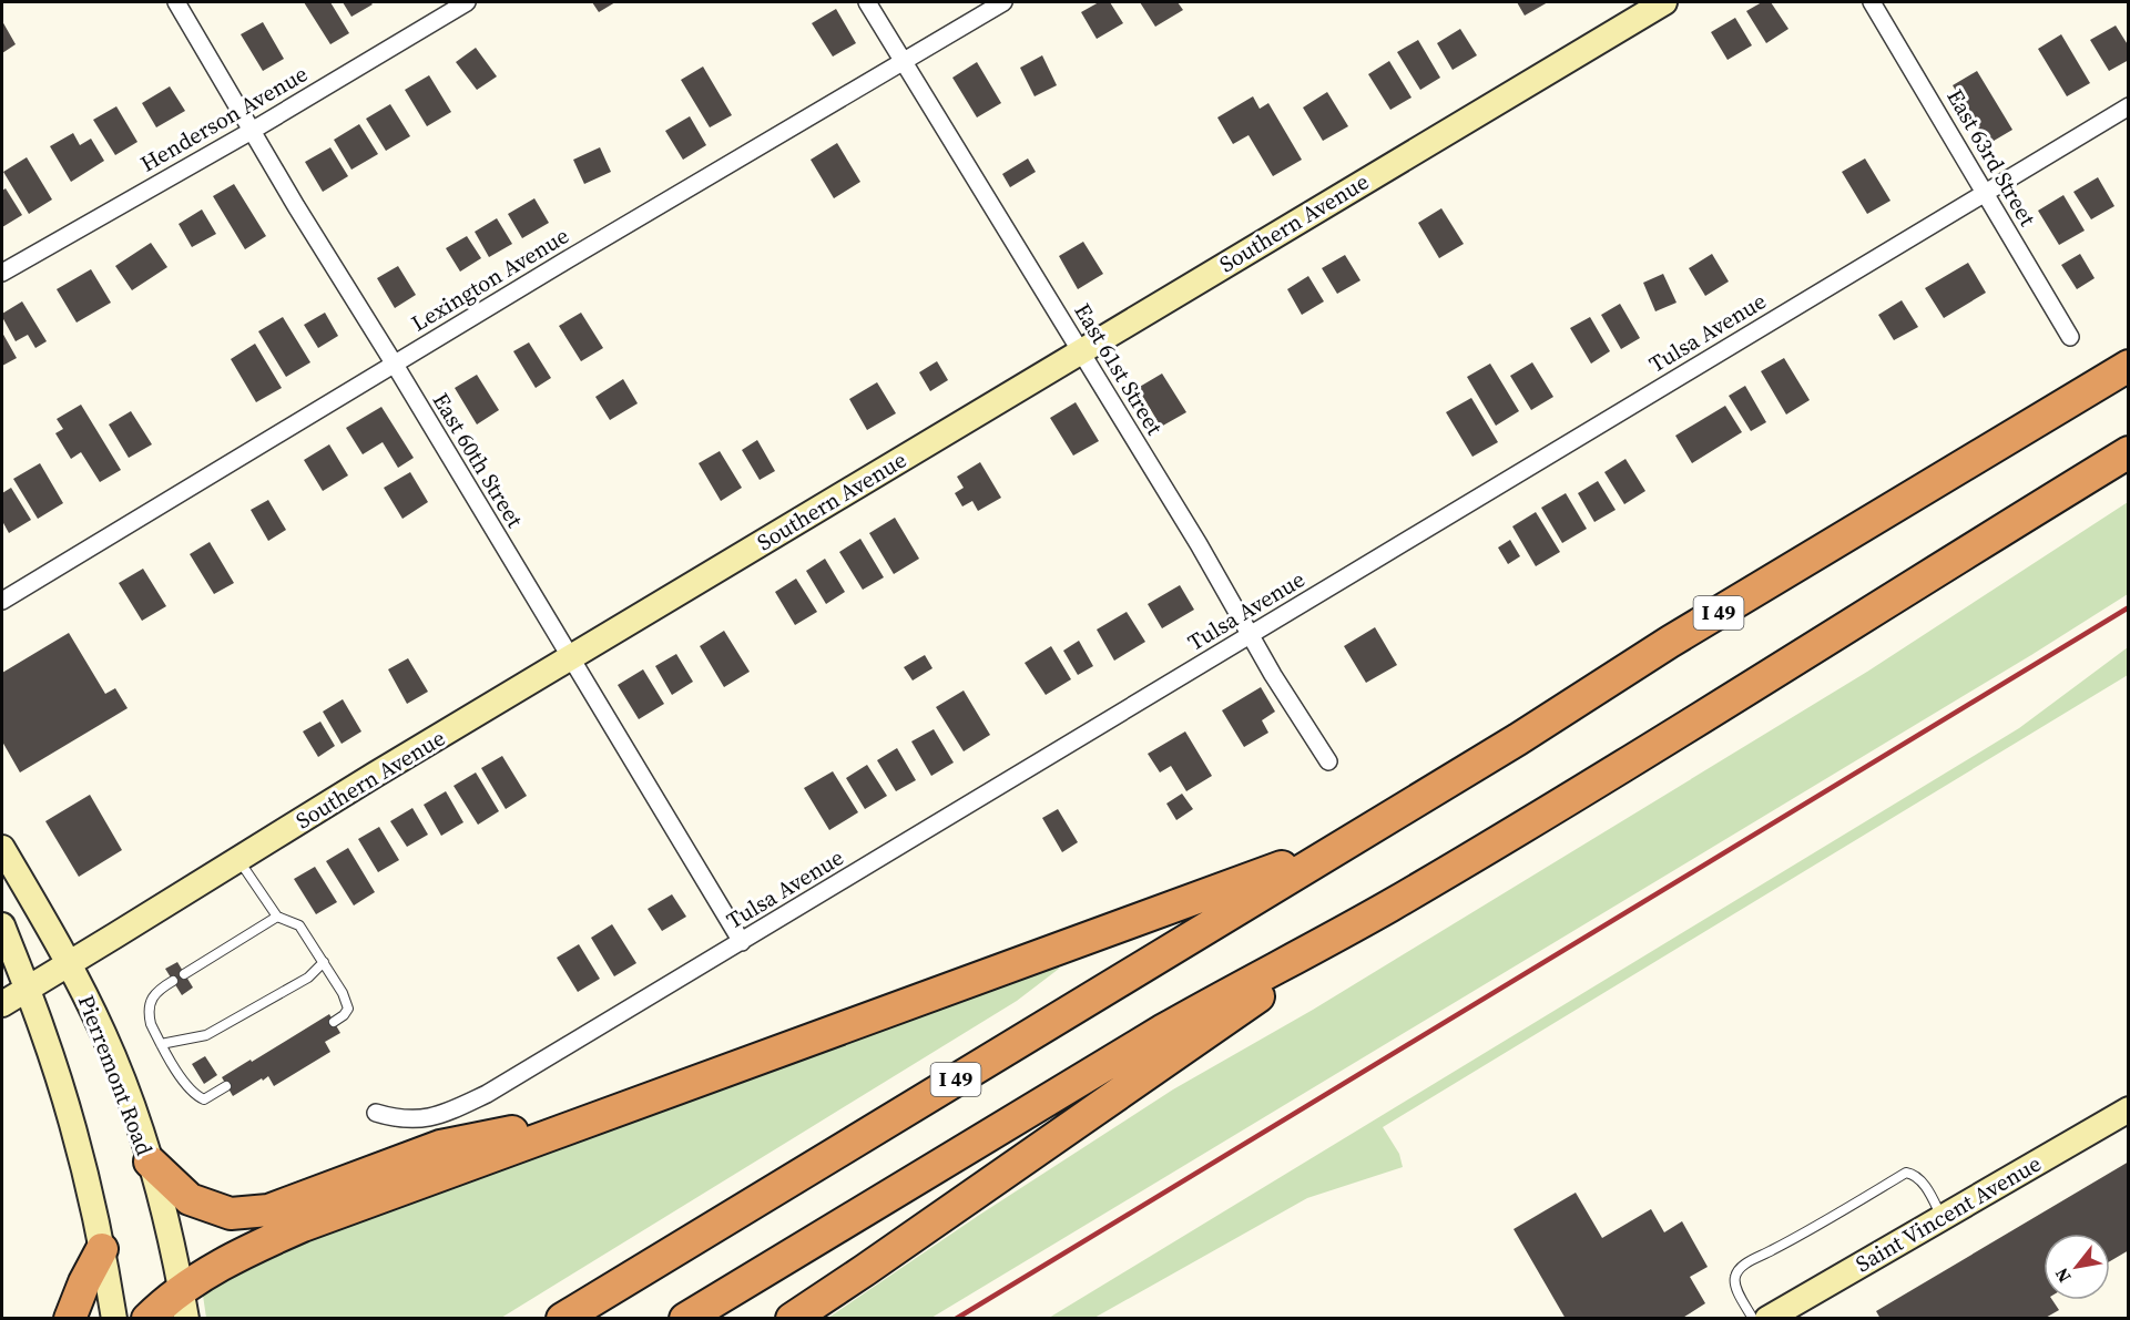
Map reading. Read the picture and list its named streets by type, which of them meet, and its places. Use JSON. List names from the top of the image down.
{
  "streets": {
    "highway": ["I 49"],
    "street": [
      "Henderson Avenue",
      "East 63rd Street",
      "Southern Avenue",
      "Lexington Avenue",
      "Tulsa Avenue",
      "East 61st Street",
      "East 60th Street",
      "Pierremont Road",
      "Saint Vincent Avenue"
    ]
  },
  "crossings": [
    ["Henderson Avenue", "East 60th Street"],
    ["East 63rd Street", "Tulsa Avenue"],
    ["Southern Avenue", "East 61st Street"],
    ["Southern Avenue", "East 60th Street"],
    ["Southern Avenue", "Pierremont Road"],
    ["Lexington Avenue", "East 61st Street"],
    ["Lexington Avenue", "East 60th Street"],
    ["Tulsa Avenue", "East 61st Street"],
    ["Tulsa Avenue", "East 60th Street"]
  ],
  "north": "bottom left"
}
